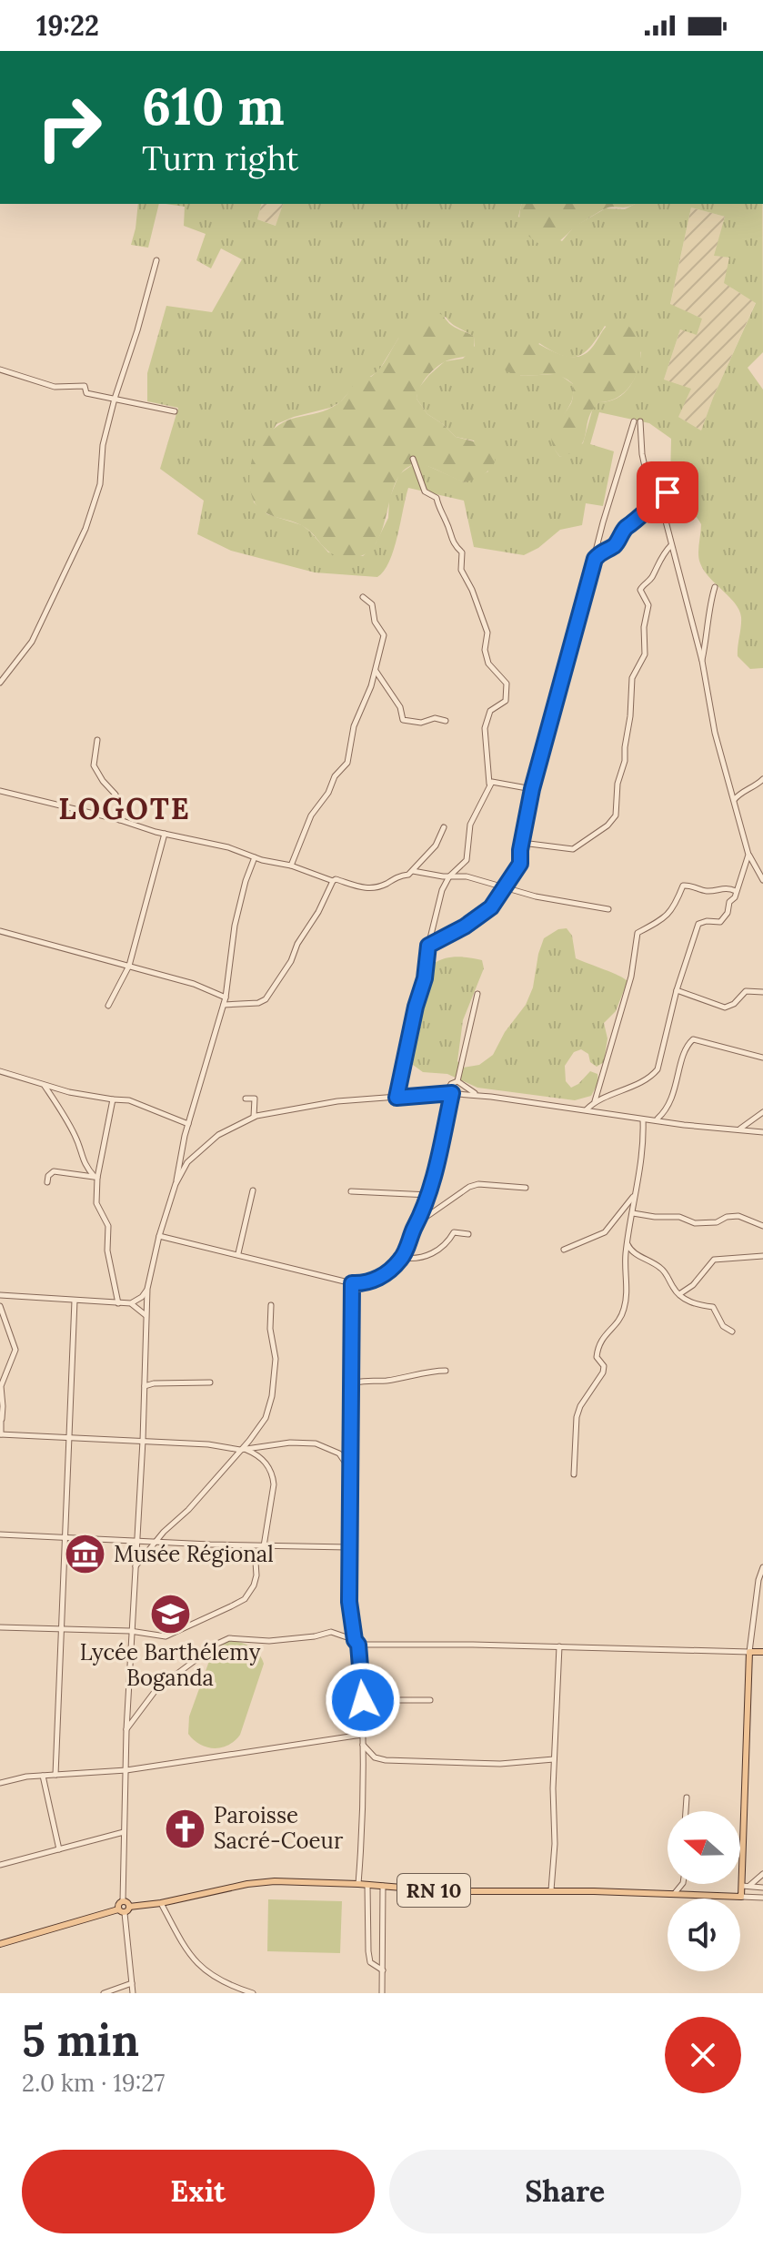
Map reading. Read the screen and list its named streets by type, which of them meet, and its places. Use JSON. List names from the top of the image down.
{
  "streets": {
    "main road": ["RN 10"]
  },
  "districts": ["LOGOTE"],
  "places": {
    "museum": ["Musée Régional"],
    "school or university": ["Lycée Barthélemy Boganda"],
    "church": ["Paroisse Sacré-Coeur"]
  },
  "north": "left",
  "page": {
    "status": "19:22",
    "turn": ["610 m", "Turn right"],
    "heading": ["5 min", "2.0 km · 19:27"],
    "buttons": ["Exit", "Share"]
  }
}
